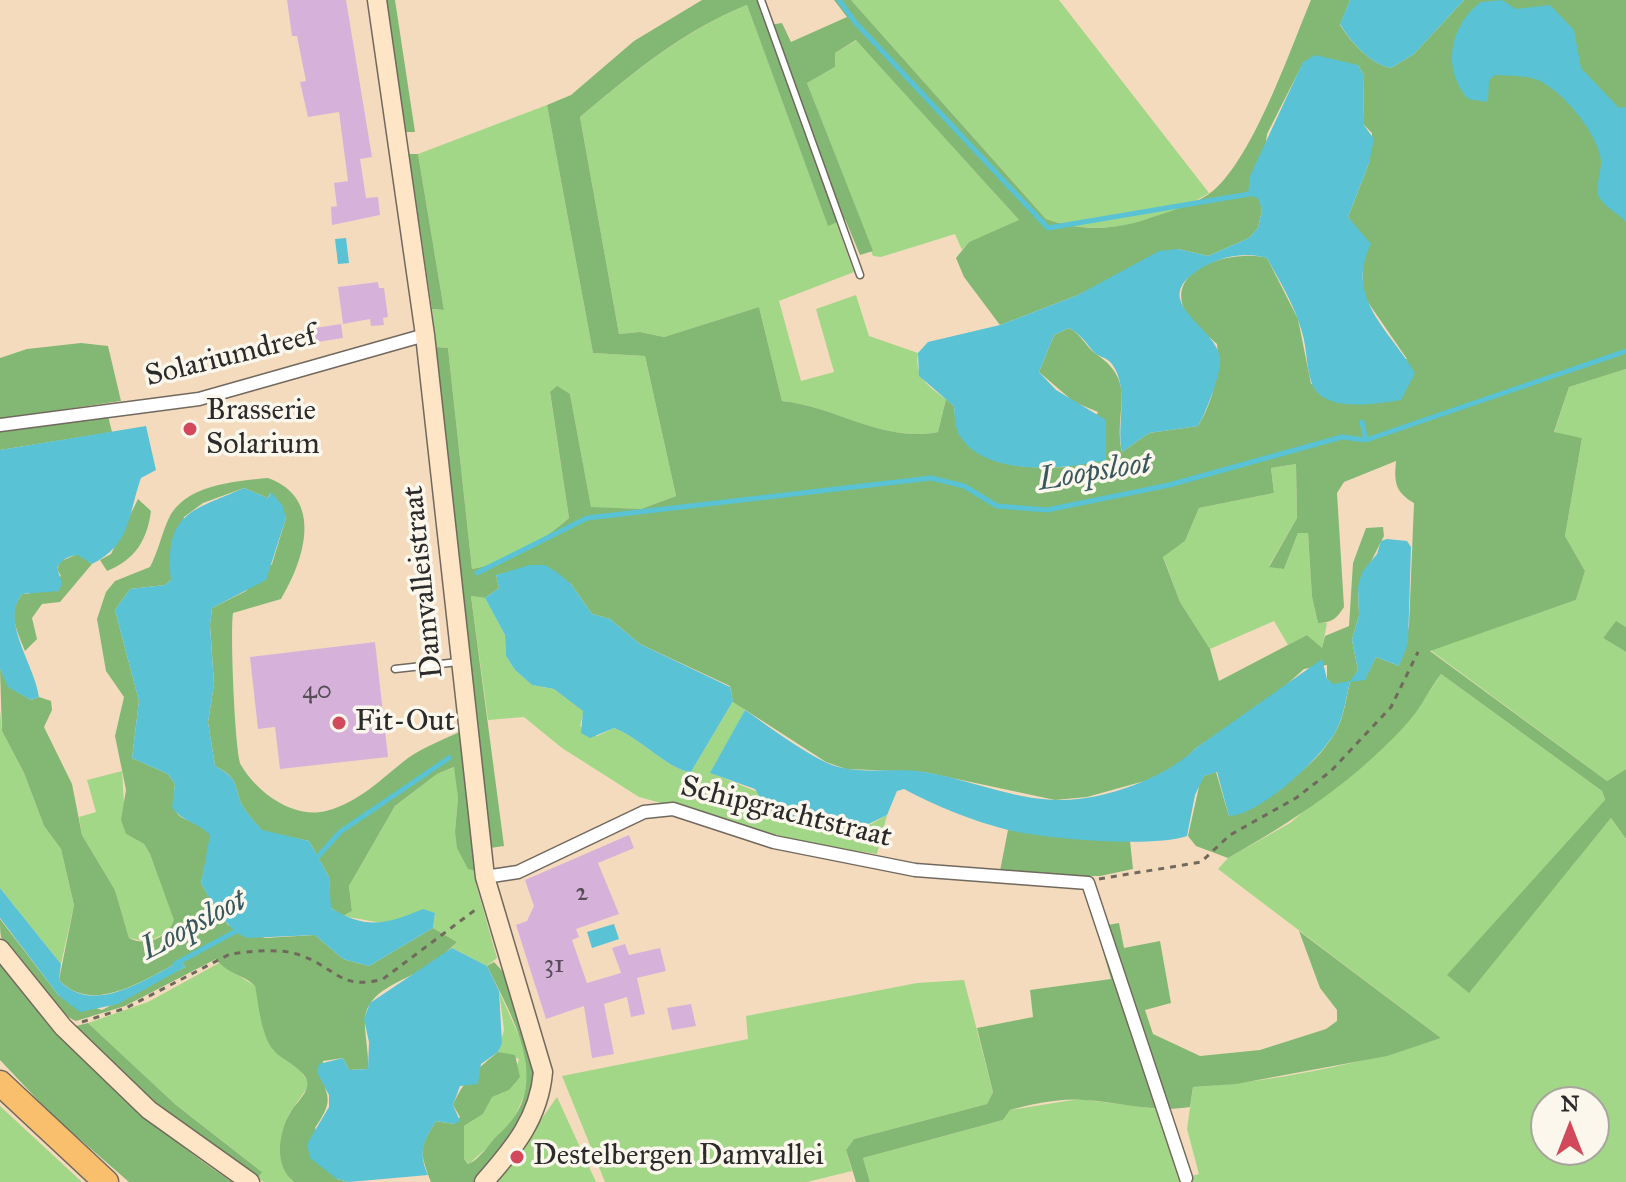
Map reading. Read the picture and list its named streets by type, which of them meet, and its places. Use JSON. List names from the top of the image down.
{
  "streets": {
    "street": ["Solariumdreef", "Damvalleistraat", "Schipgrachtstraat"]
  },
  "crossings": [
    ["Solariumdreef", "Damvalleistraat"],
    ["Damvalleistraat", "Schipgrachtstraat"]
  ],
  "water": ["Loopsloot"],
  "places": ["Brasserie Solarium", "Fit-Out", "Destelbergen Damvallei"],
  "house_numbers": ["40", "2", "31"],
  "north": "top"
}
